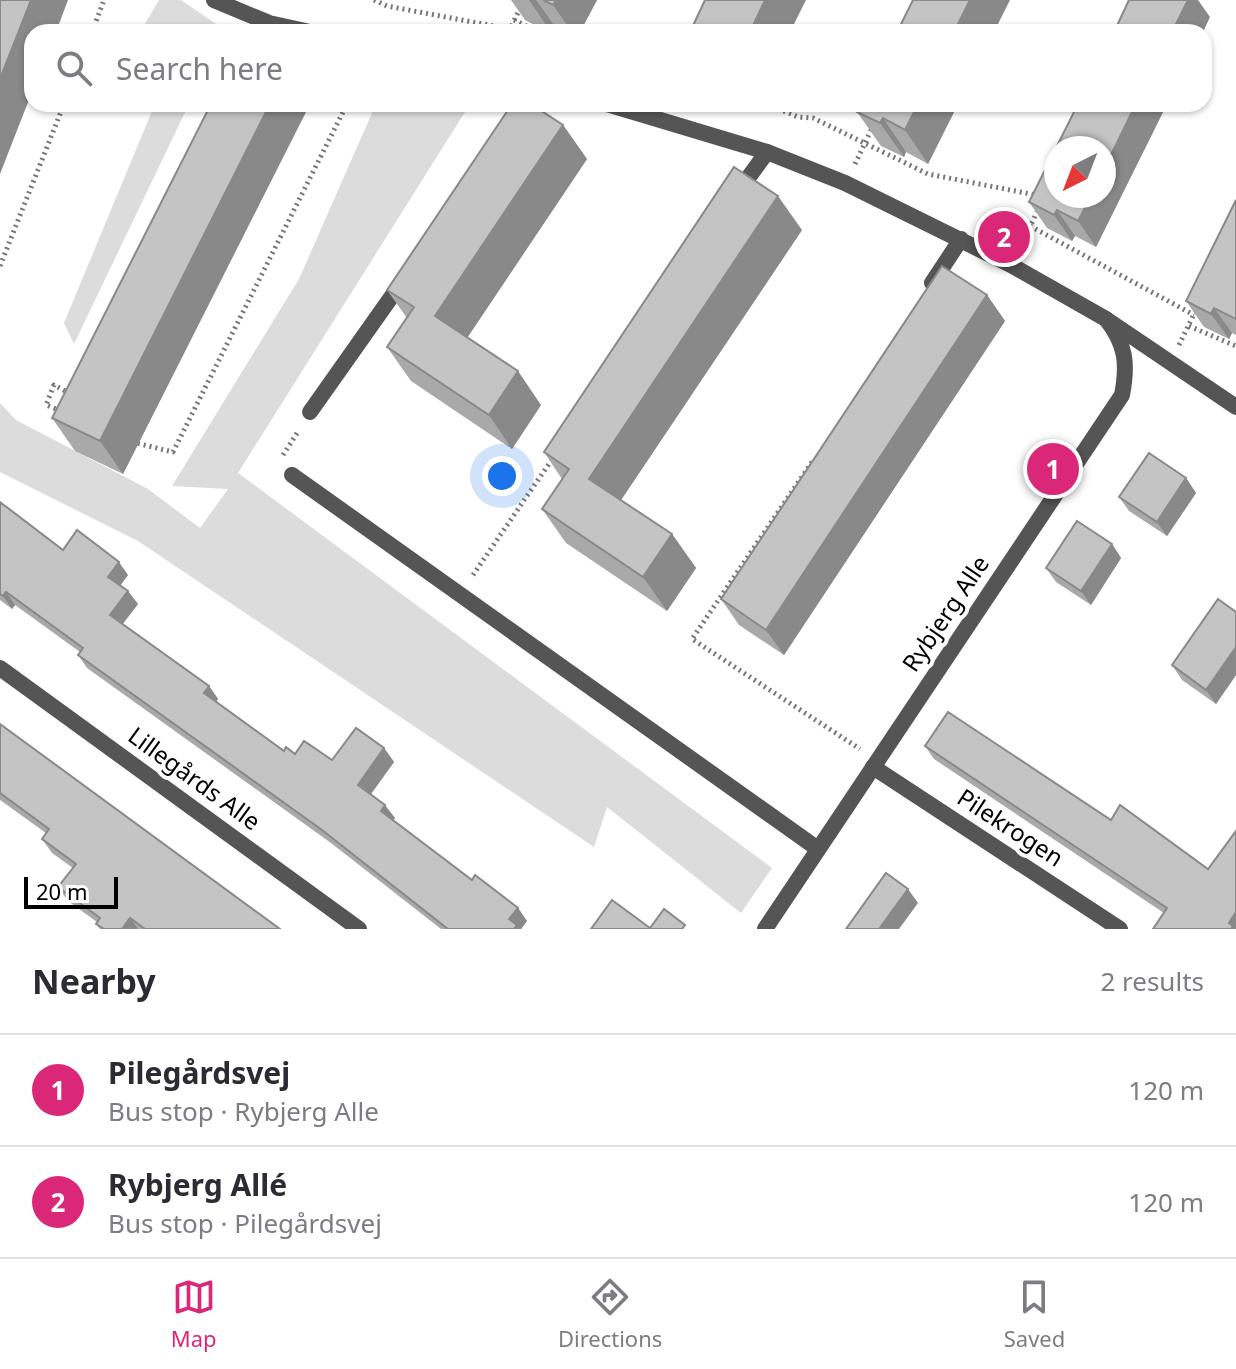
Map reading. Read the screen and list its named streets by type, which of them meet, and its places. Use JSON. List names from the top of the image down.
{
  "streets": {
    "street": ["Rybjerg Alle", "Lillegårds Alle", "Pilekrogen"]
  },
  "crossings": [
    ["Rybjerg Alle", "Pilekrogen"]
  ],
  "scale_bar": "20 m",
  "north": "bottom left",
  "page": {
    "search": "Search here",
    "pins": ["2", "1"],
    "scale": "20 m",
    "heading": ["Nearby", "2 results"],
    "list": [
      {
        "mark": "1",
        "name": "Pilegårdsvej",
        "note": "Bus stop · Rybjerg Alle",
        "value": "120 m"
      },
      {
        "mark": "2",
        "name": "Rybjerg Allé",
        "note": "Bus stop · Pilegårdsvej",
        "value": "120 m"
      }
    ],
    "nav": ["Map", "Directions", "Saved"]
  }
}
